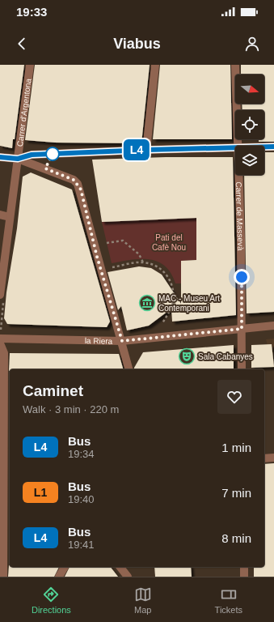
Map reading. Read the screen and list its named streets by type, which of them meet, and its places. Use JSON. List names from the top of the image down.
{
  "streets": {
    "street": ["Carrer d'Argentona", "Carrer de Massevà", "la Riera"]
  },
  "crossings": [
    ["Carrer de Massevà", "la Riera"]
  ],
  "parks": ["Pati del Cafè Nou"],
  "places": {
    "museum": ["MAC - Museu Art Contemporani"],
    "theatre": ["Sala Cabanyes"]
  },
  "lines": ["bus line L4"],
  "north": "right",
  "page": {
    "status": "19:33",
    "header": "Viabus",
    "on_map": "L4",
    "heading": ["Caminet", "Walk · 3 min · 220 m"],
    "list": [
      {
        "mark": "L4",
        "name": "Bus",
        "note": "19:34",
        "value": "1 min"
      },
      {
        "mark": "L1",
        "name": "Bus",
        "note": "19:40",
        "value": "7 min"
      },
      {
        "mark": "L4",
        "name": "Bus",
        "note": "19:41",
        "value": "8 min"
      }
    ],
    "tabs": ["Directions", "Map", "Tickets"]
  }
}
